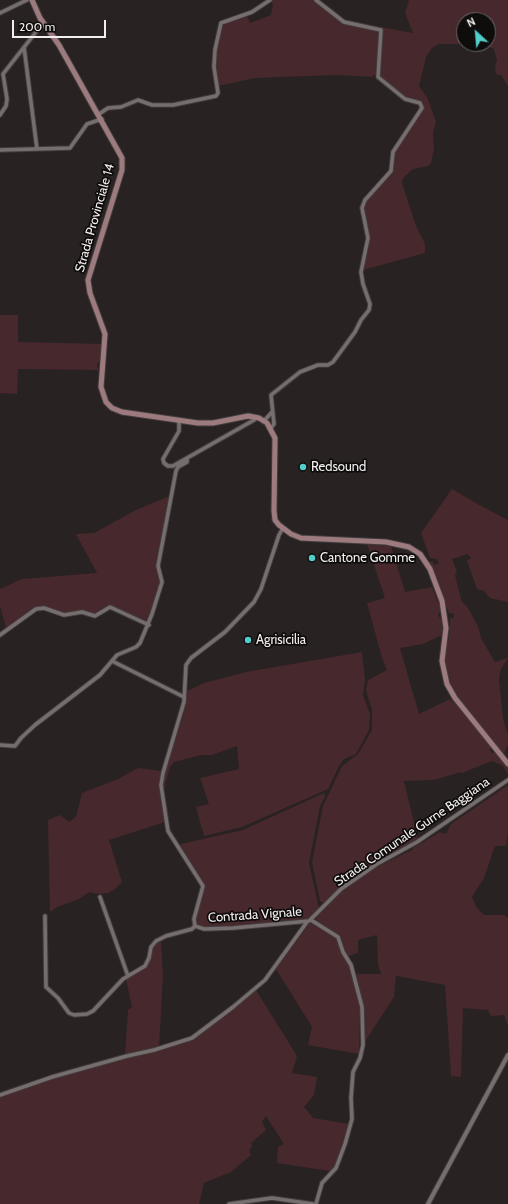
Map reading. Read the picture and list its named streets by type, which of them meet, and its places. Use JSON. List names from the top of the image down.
{
  "streets": {
    "main road": ["Strada Provinciale 14"],
    "street": ["Strada Comunale Gurne Baggiana", "Contrada Vignale"]
  },
  "crossings": [
    ["Strada Comunale Gurne Baggiana", "Contrada Vignale"]
  ],
  "places": ["Redsound", "Cantone Gomme", "Agrisicilia"],
  "scale_bar": "200 m",
  "north": "top left"
}
